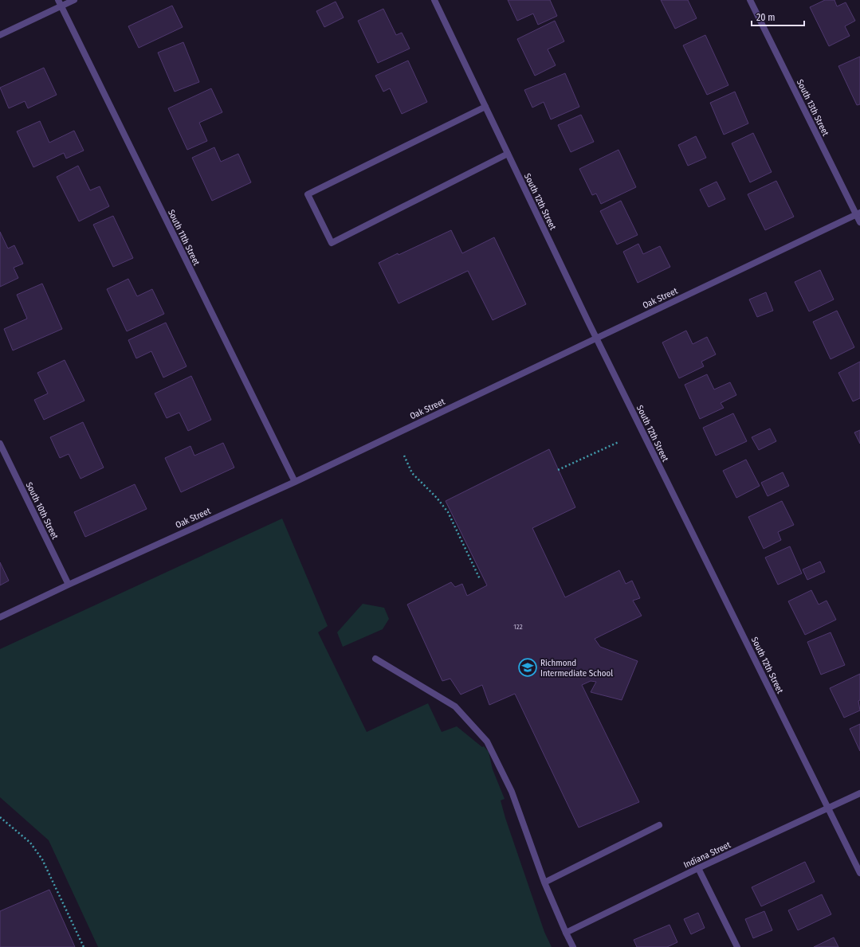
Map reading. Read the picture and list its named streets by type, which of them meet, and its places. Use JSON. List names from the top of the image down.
{
  "streets": {
    "street": [
      "South 13th Street",
      "South 12th Street",
      "South 11th Street",
      "Oak Street",
      "South 10th Street",
      "Indiana Street"
    ]
  },
  "crossings": [
    ["South 13th Street", "Oak Street"],
    ["South 12th Street", "Oak Street"],
    ["South 12th Street", "Indiana Street"],
    ["South 11th Street", "Oak Street"],
    ["Oak Street", "South 10th Street"]
  ],
  "places": {
    "school or university": ["Richmond Intermediate School"]
  },
  "house_numbers": ["122"],
  "scale_bar": "20 m"
}
